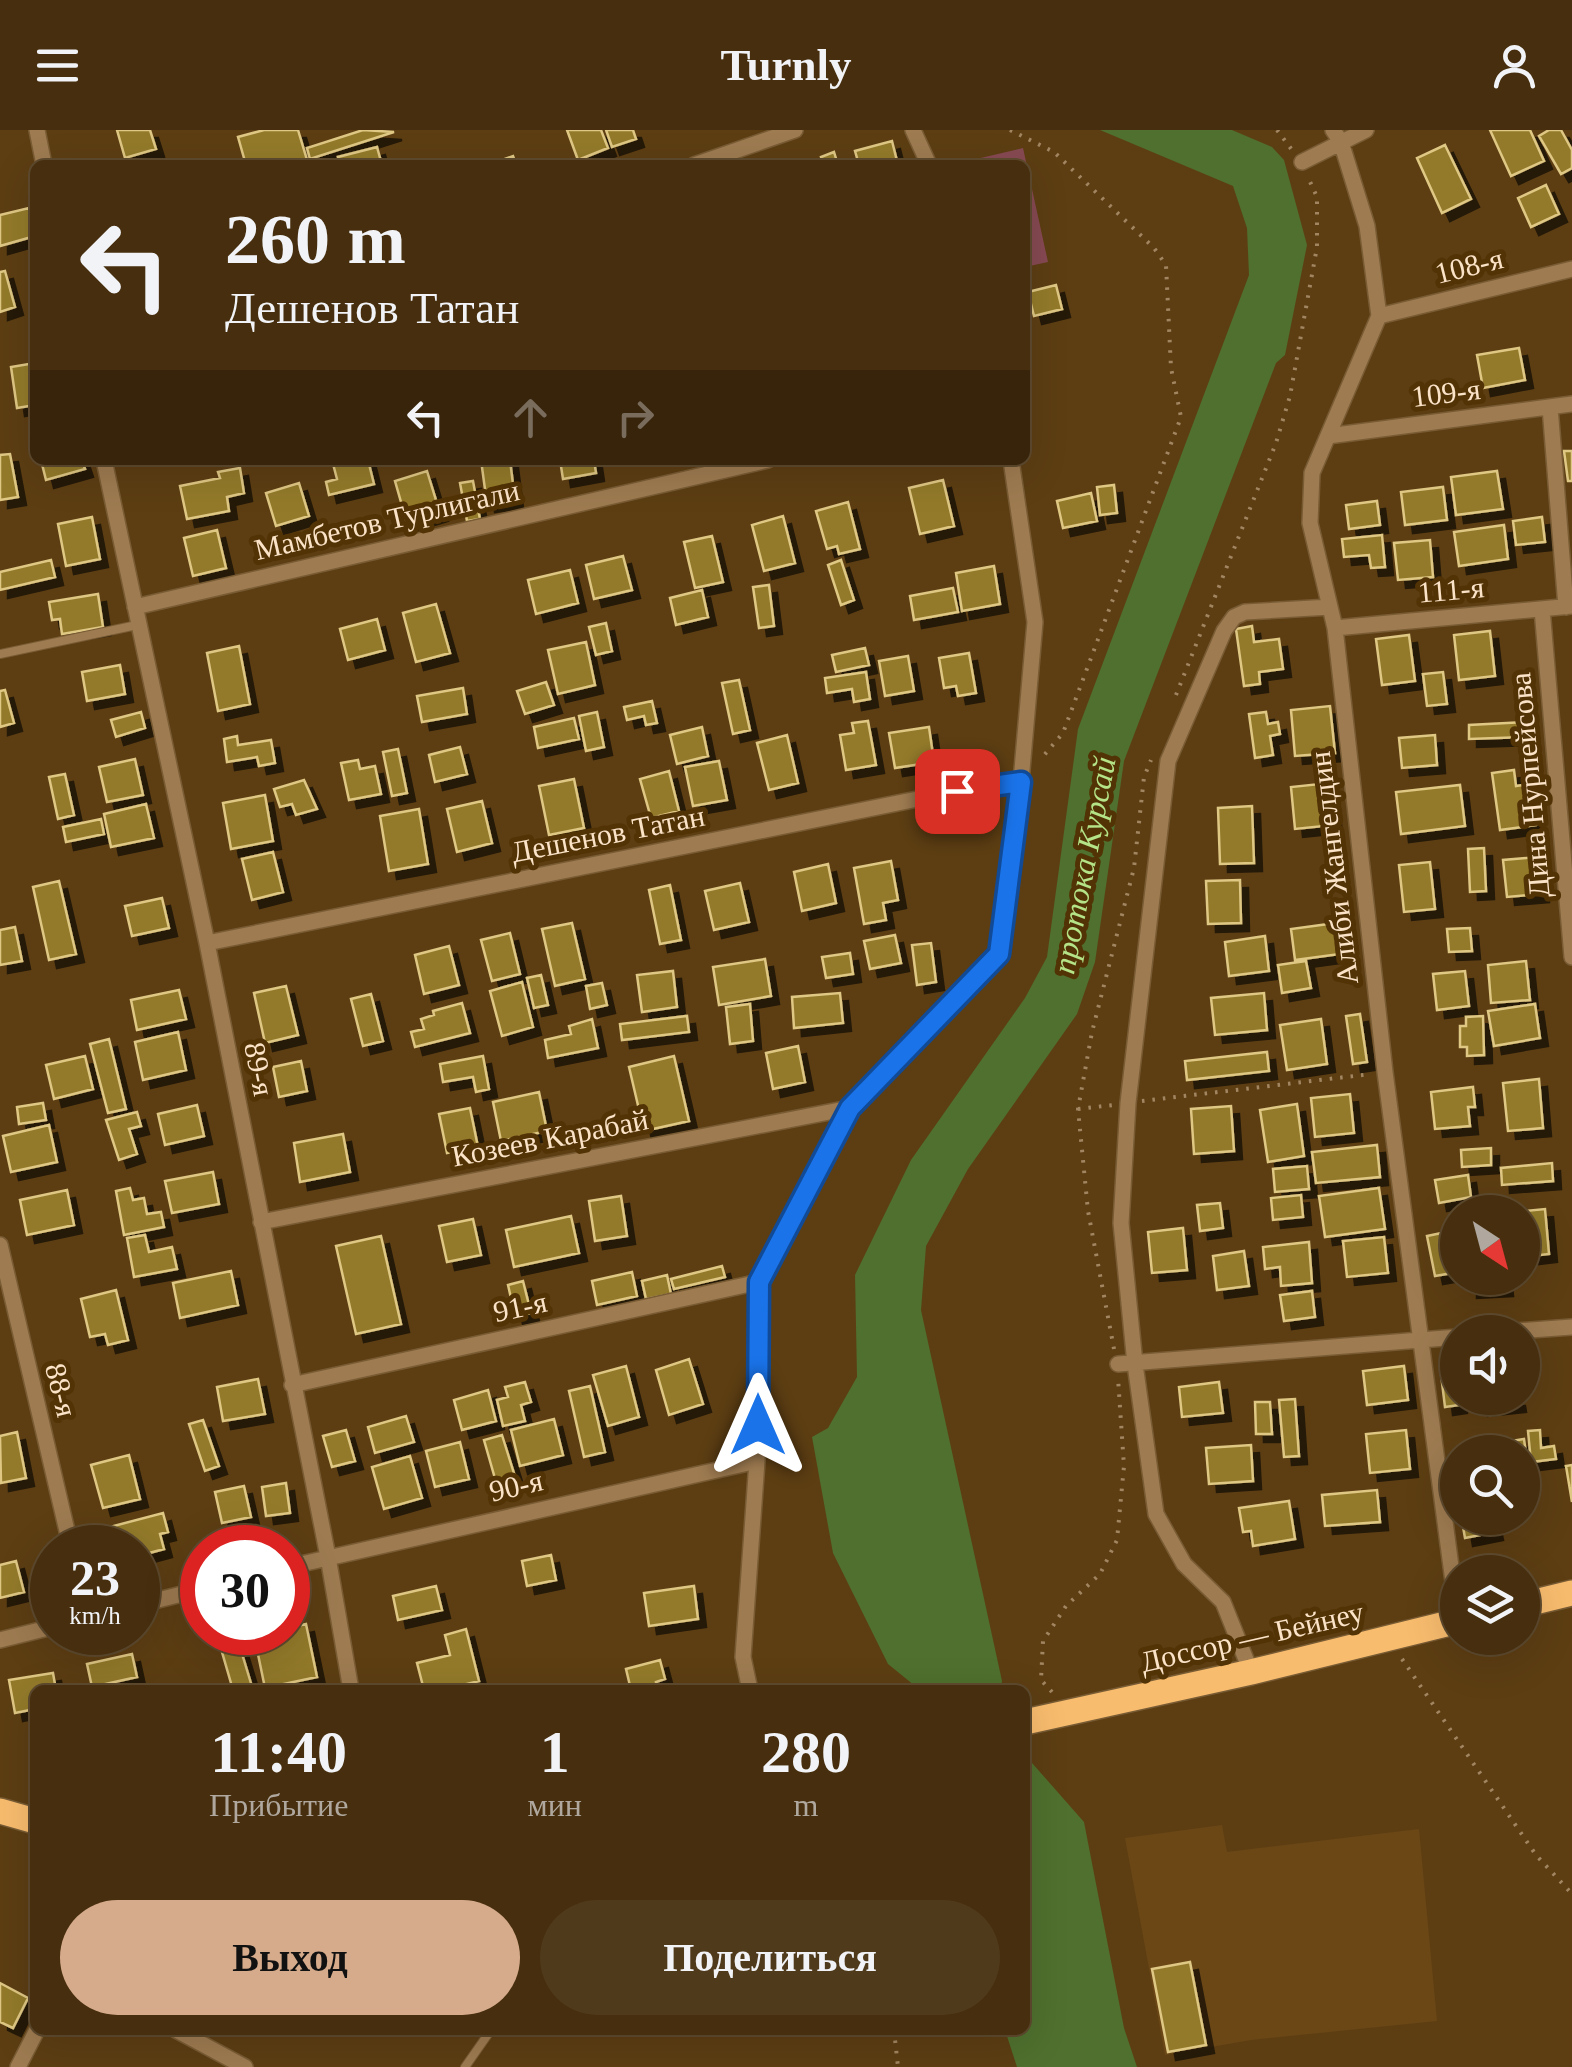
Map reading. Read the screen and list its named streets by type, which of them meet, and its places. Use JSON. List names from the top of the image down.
{
  "streets": {
    "highway": ["Доссор — Бейнеу"],
    "street": [
      "108-я",
      "109-я",
      "Мамбетов Турлигали",
      "111-я",
      "Дина Нурпейсова",
      "Дешенов Татан",
      "Алиби Жангелдин",
      "89-я",
      "Козеев Карабай",
      "91-я",
      "88-я",
      "90-я"
    ]
  },
  "crossings": [
    ["108-я", "Алиби Жангелдин"],
    ["109-я", "Алиби Жангелдин"],
    ["Мамбетов Турлигали", "89-я"],
    ["111-я", "Дина Нурпейсова"],
    ["111-я", "Алиби Жангелдин"],
    ["Дешенов Татан", "89-я"],
    ["89-я", "Козеев Карабай"],
    ["89-я", "91-я"],
    ["89-я", "90-я"]
  ],
  "water": ["протока Курсай"],
  "north": "bottom right",
  "page": {
    "header": "Turnly",
    "turn": ["260 m", "Дешенов Татан"],
    "speed": "23 km/h",
    "limit": "30",
    "eta": [
      "11:40",
      "Прибытие",
      "1",
      "мин",
      "280",
      "m"
    ],
    "buttons": ["Выход", "Поделиться"]
  }
}
